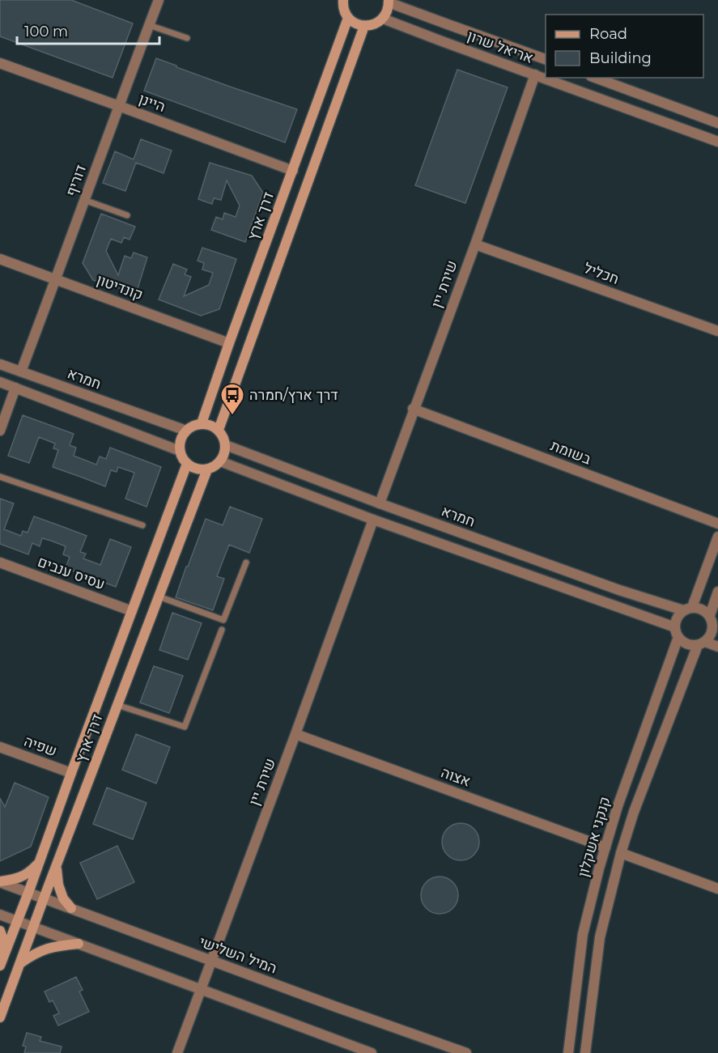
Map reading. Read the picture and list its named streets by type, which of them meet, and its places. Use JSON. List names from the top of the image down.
{
  "streets": {
    "main road": ["דרך ארץ"],
    "street": [
      "אריאל שרון",
      "היינן",
      "דוריף",
      "חכליל",
      "שירת יין",
      "קונדיטון",
      "חמרא",
      "בשומת",
      "עסיס ענבים",
      "שפיה",
      "אצוה",
      "קנקני אשקלון",
      "המיל השלישי"
    ]
  },
  "crossings": [
    ["אריאל שרון", "שירת יין"],
    ["היינן", "דוריף"],
    ["היינן", "דרך ארץ"],
    ["דוריף", "קונדיטון"],
    ["דוריף", "חמרא"],
    ["דרך ארץ", "קונדיטון"],
    ["דרך ארץ", "חמרא"],
    ["דרך ארץ", "עסיס ענבים"],
    ["דרך ארץ", "שפיה"],
    ["דרך ארץ", "המיל השלישי"],
    ["חכליל", "שירת יין"],
    ["שירת יין", "חמרא"],
    ["שירת יין", "בשומת"],
    ["שירת יין", "אצוה"],
    ["שירת יין", "המיל השלישי"],
    ["חמרא", "קנקני אשקלון"],
    ["אצוה", "קנקני אשקלון"]
  ],
  "places": {
    "bus stop": ["דרך ארץ/חמרה"]
  },
  "legend": ["Road", "Building"],
  "scale_bar": "100 m"
}
